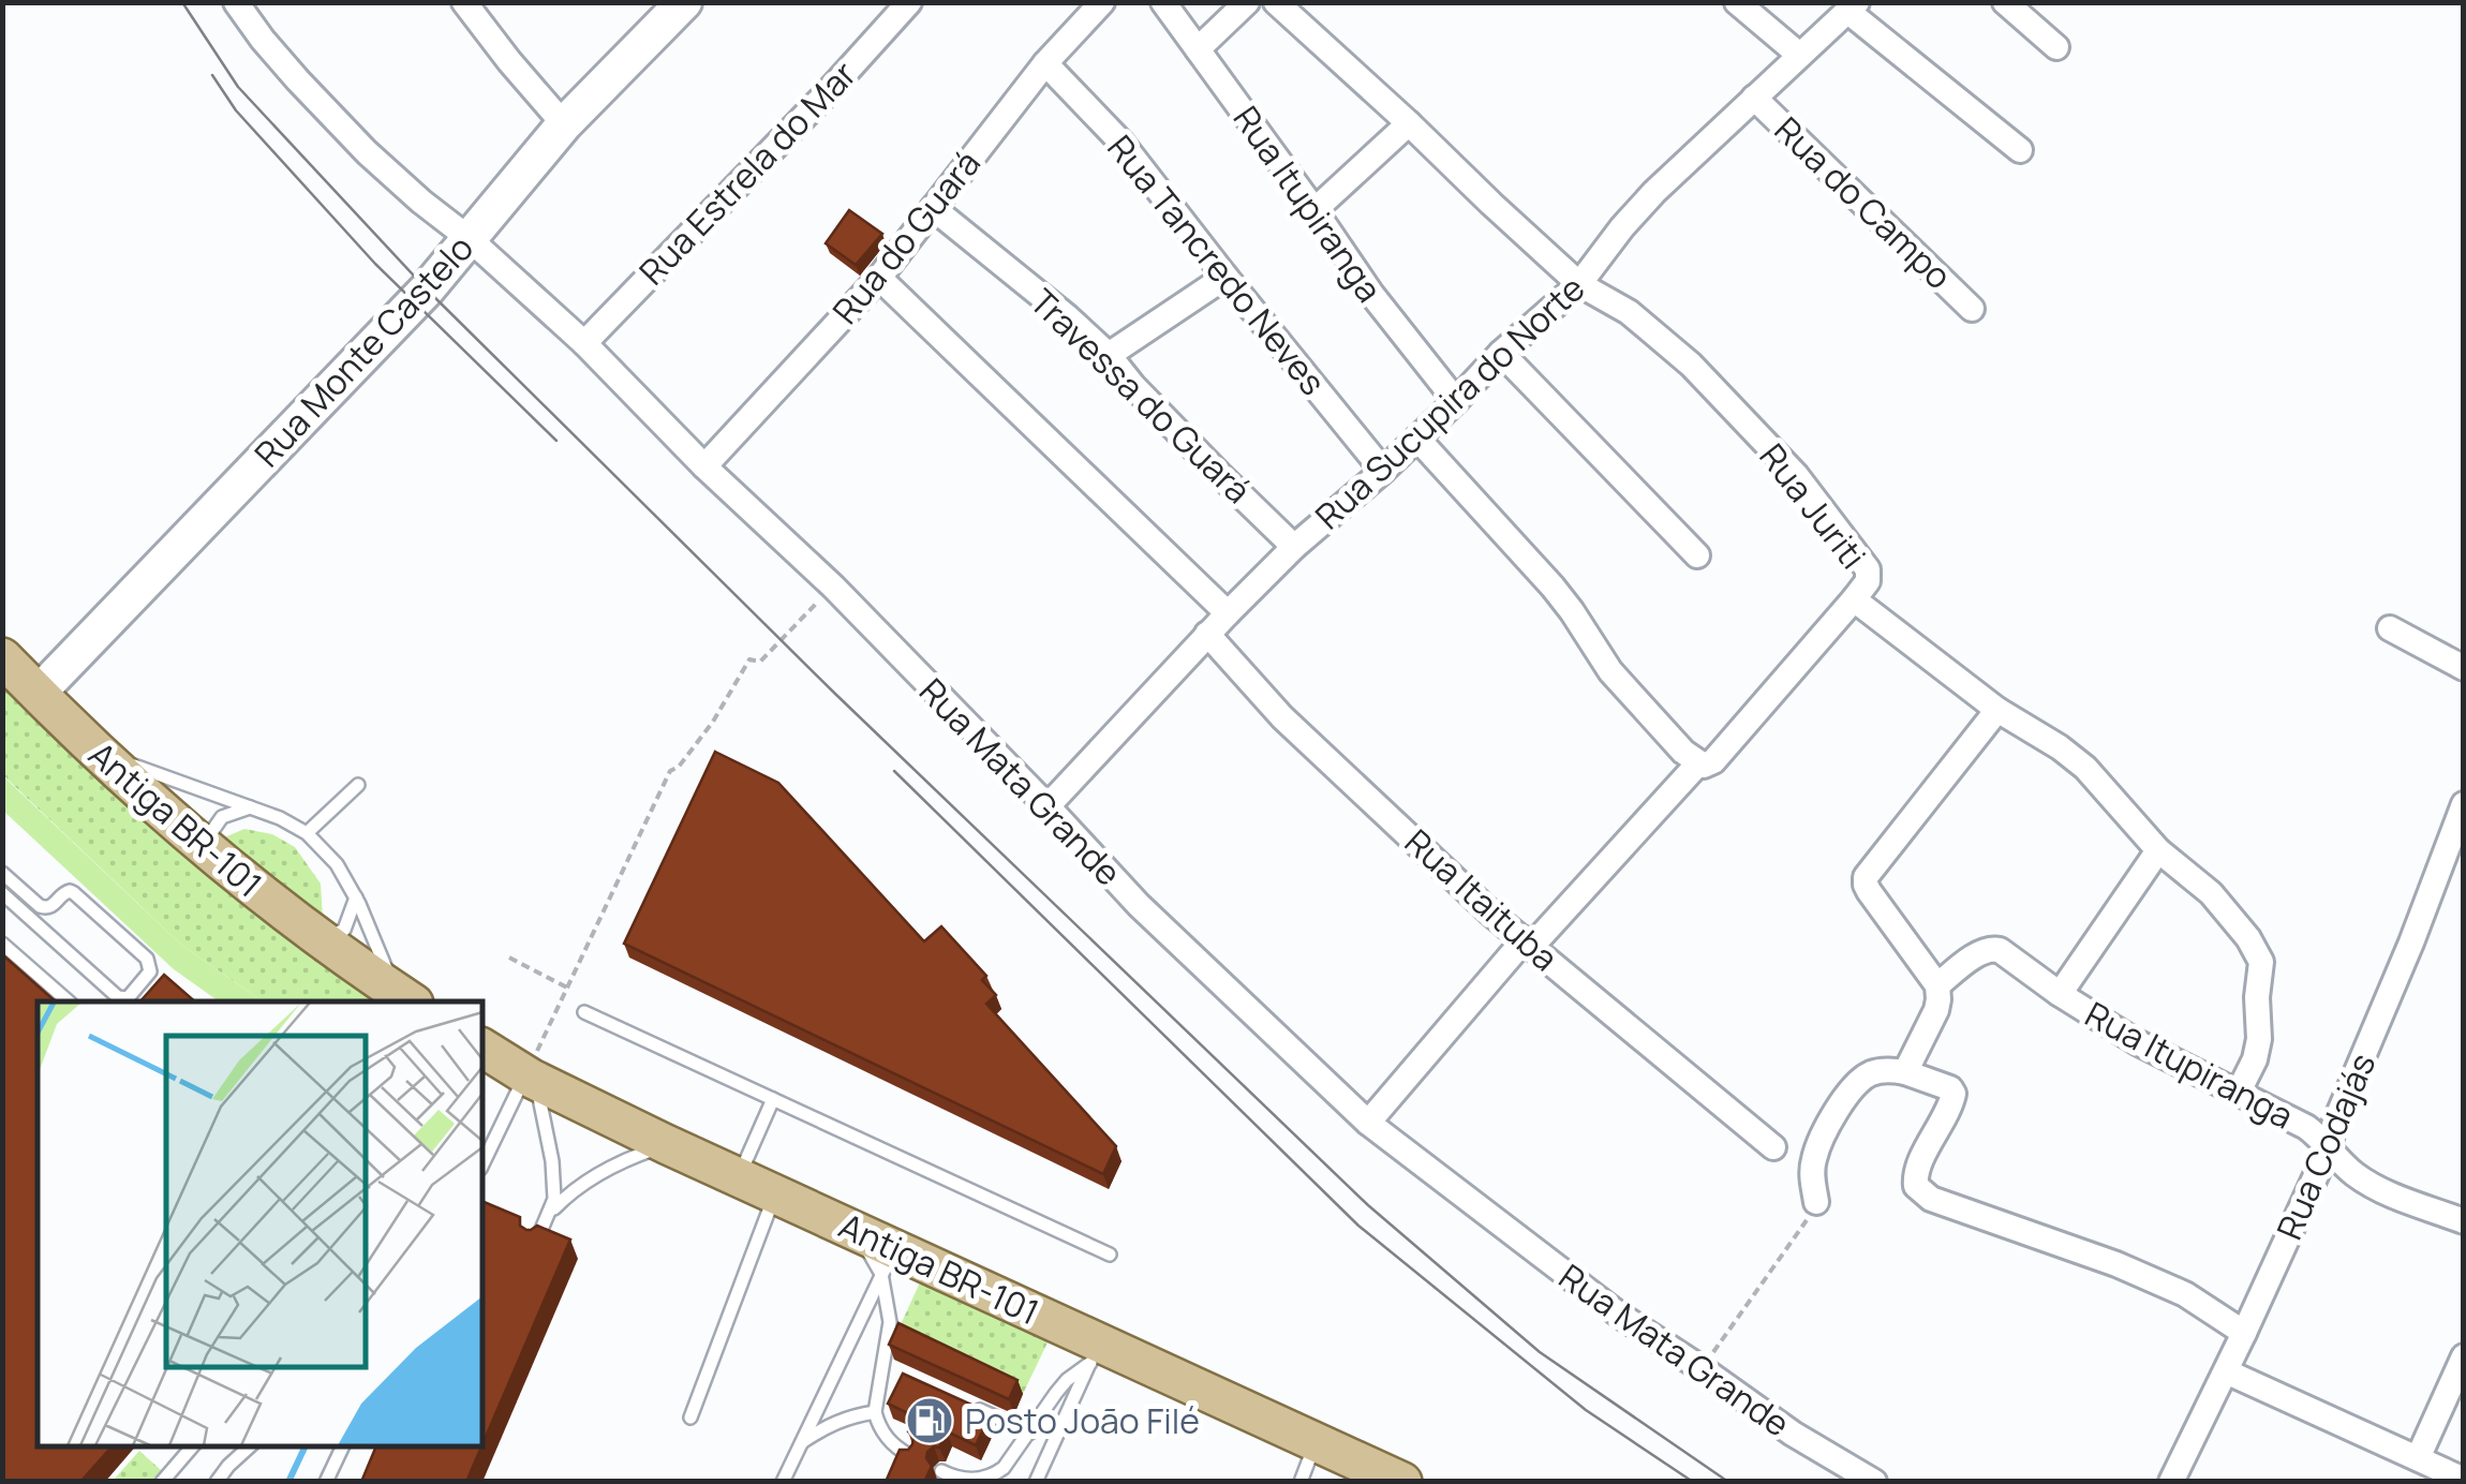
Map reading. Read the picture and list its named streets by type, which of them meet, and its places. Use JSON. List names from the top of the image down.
{
  "streets": {
    "main road": ["Antiga BR-101"],
    "street": [
      "Rua Estrela do Mar",
      "Rua do Campo",
      "Rua Itupiranga",
      "Rua do Guará",
      "Rua Tancredo Neves",
      "Rua Monte Castelo",
      "Travessa do Guará",
      "Rua Sucupira do Norte",
      "Rua Juriti",
      "Rua Mata Grande",
      "Rua Itaituba",
      "Rua Codajás"
    ]
  },
  "crossings": [
    ["Rua Estrela do Mar", "Rua Mata Grande"],
    ["Rua do Campo", "Rua Sucupira do Norte"],
    ["Rua Itupiranga", "Rua Sucupira do Norte"],
    ["Rua Itupiranga", "Rua Juriti"],
    ["Rua Itupiranga", "Rua Codajás"],
    ["Rua do Guará", "Rua Tancredo Neves"],
    ["Rua do Guará", "Travessa do Guará"],
    ["Rua do Guará", "Rua Mata Grande"],
    ["Rua Tancredo Neves", "Rua Sucupira do Norte"],
    ["Rua Monte Castelo", "Rua Mata Grande"],
    ["Rua Monte Castelo", "Antiga BR-101"],
    ["Travessa do Guará", "Rua Sucupira do Norte"],
    ["Rua Sucupira do Norte", "Rua Juriti"],
    ["Rua Sucupira do Norte", "Rua Mata Grande"],
    ["Rua Sucupira do Norte", "Rua Itaituba"]
  ],
  "places": {
    "fuel station": ["Posto João Filé"]
  }
}
